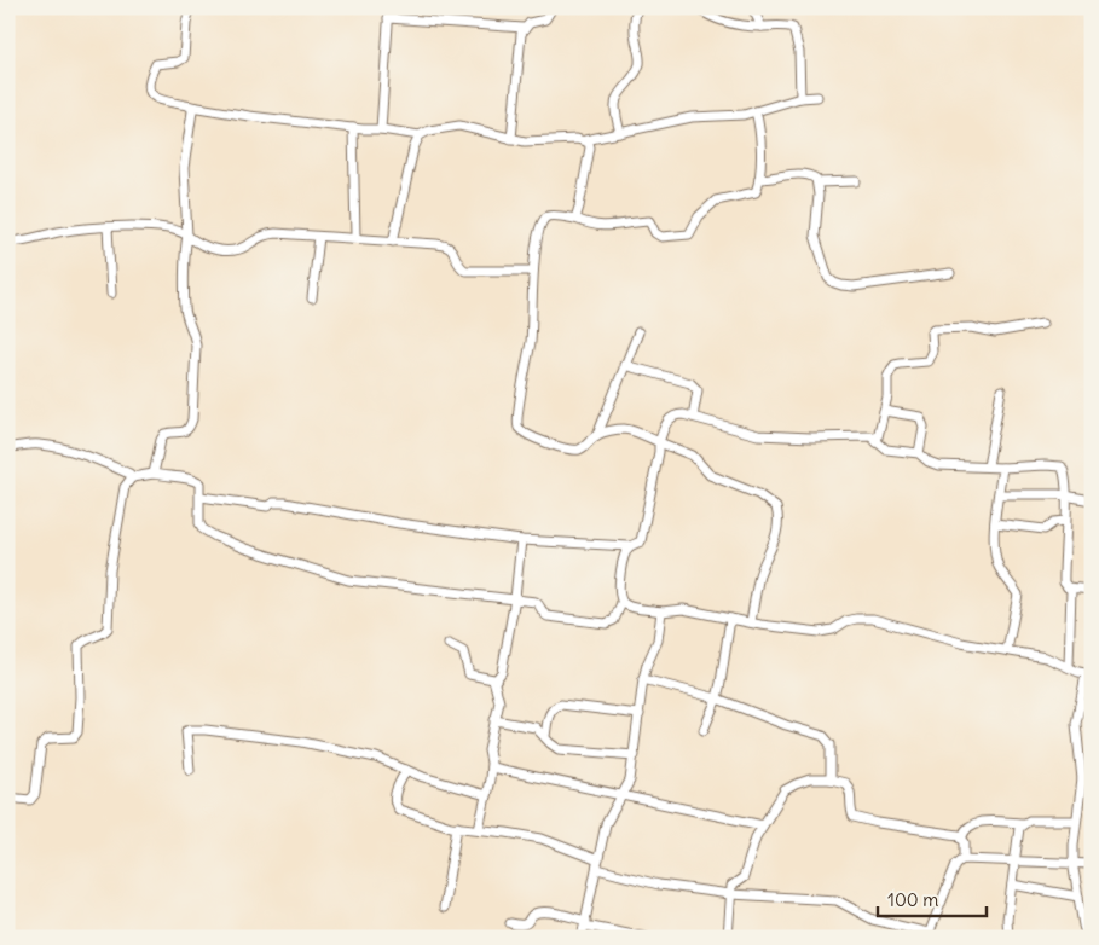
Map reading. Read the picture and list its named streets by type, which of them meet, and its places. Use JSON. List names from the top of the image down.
{
  "scale_bar": "100 m"
}
